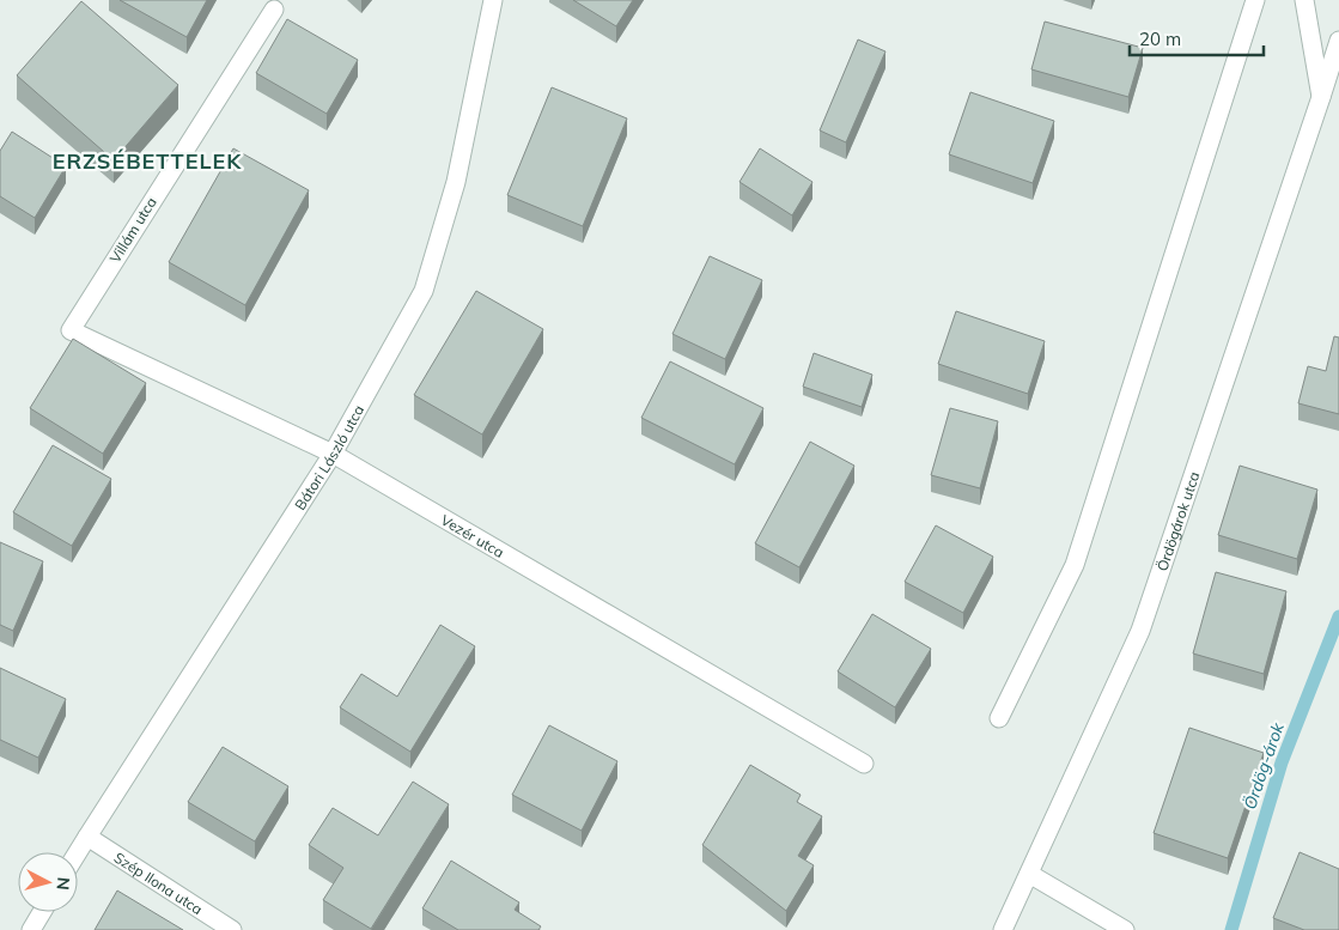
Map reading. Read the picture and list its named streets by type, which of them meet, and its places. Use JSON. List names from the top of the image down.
{
  "streets": {
    "street": [
      "Villám utca",
      "Bátori László utca",
      "Ördögárok utca",
      "Vezér utca",
      "Szép Ilona utca"
    ]
  },
  "crossings": [
    ["Villám utca", "Vezér utca"],
    ["Bátori László utca", "Vezér utca"],
    ["Bátori László utca", "Szép Ilona utca"]
  ],
  "districts": ["ERZSÉBETTELEK"],
  "water": ["Ördög-árok"],
  "scale_bar": "20 m",
  "north": "right"
}
